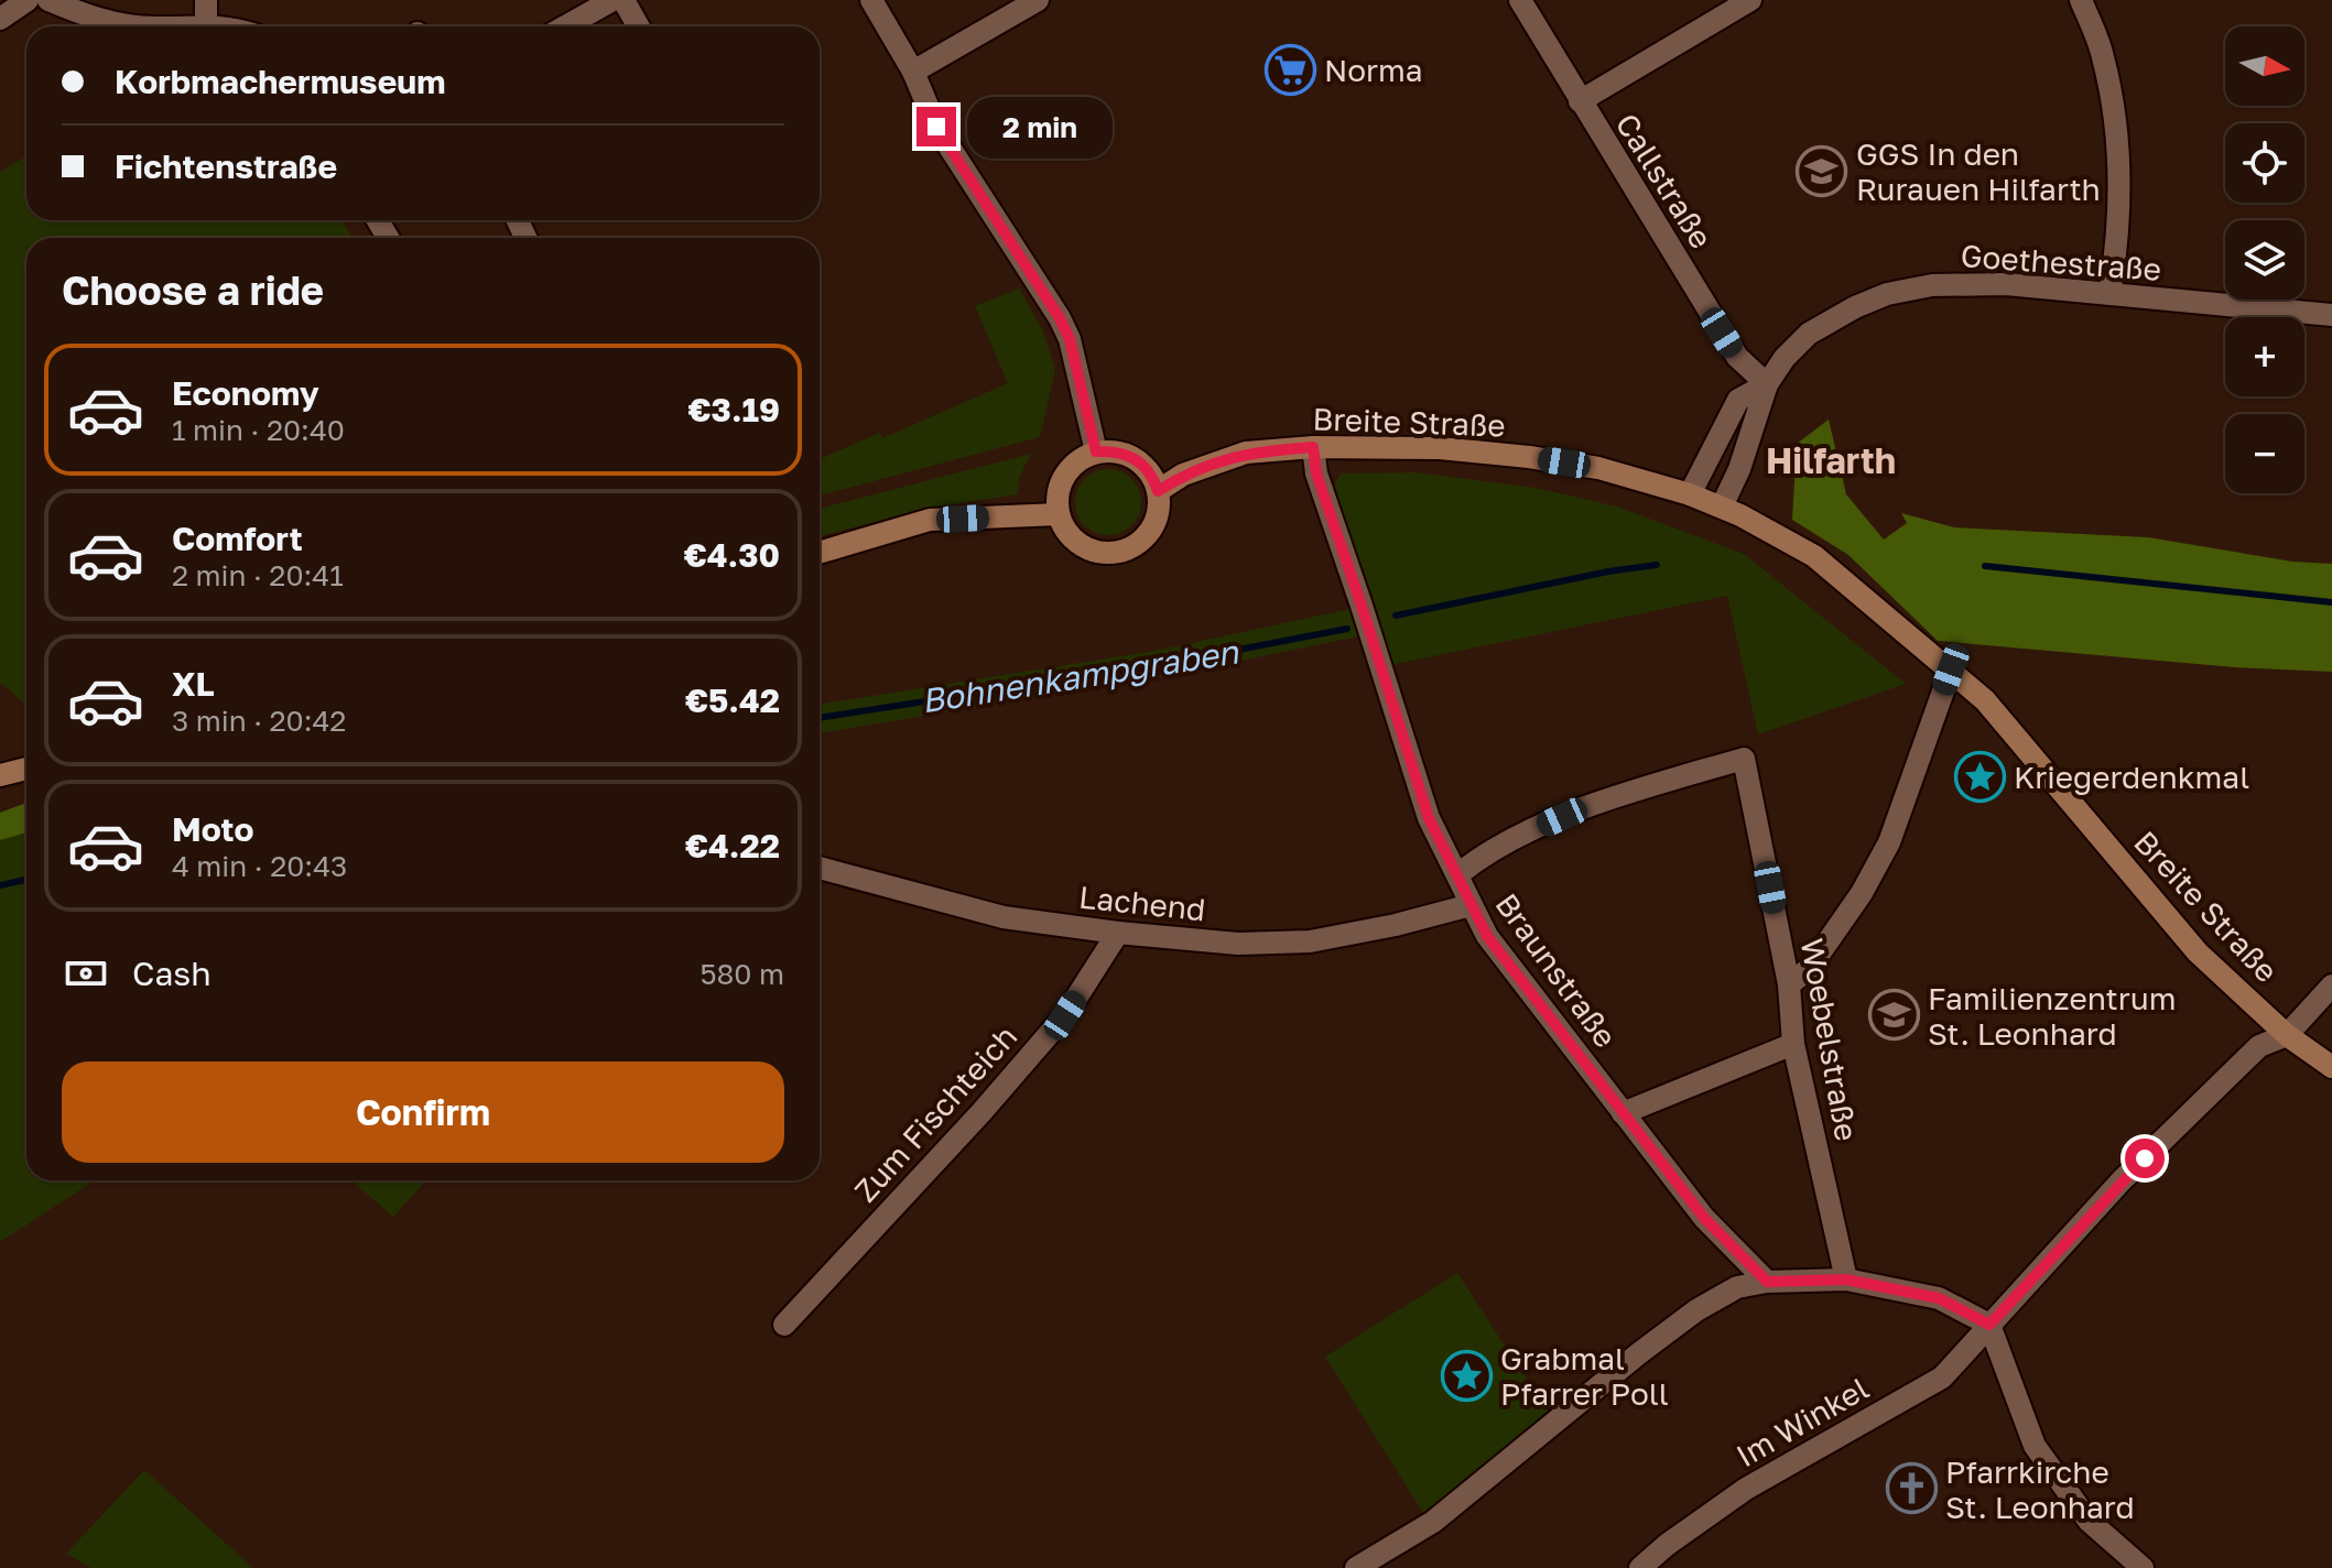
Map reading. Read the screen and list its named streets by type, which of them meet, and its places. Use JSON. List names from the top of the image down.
{
  "streets": {
    "main road": ["Breite Straße"],
    "street": [
      "Callstraße",
      "Goethestraße",
      "Lachend",
      "Braunstraße",
      "Woebelstraße",
      "Zum Fischteich",
      "Im Winkel"
    ]
  },
  "crossings": [
    ["Callstraße", "Goethestraße"],
    ["Goethestraße", "Breite Straße"],
    ["Breite Straße", "Braunstraße"],
    ["Breite Straße", "Im Winkel"],
    ["Lachend", "Braunstraße"],
    ["Lachend", "Zum Fischteich"],
    ["Braunstraße", "Woebelstraße"]
  ],
  "districts": ["Hilfarth"],
  "water": ["Bohnenkampgraben"],
  "places": {
    "supermarket": ["Norma"],
    "school or university": ["GGS In den Rurauen Hilfarth", "Familienzentrum St. Leonhard"],
    "place": ["Kriegerdenkmal", "Grabmal Pfarrer Poll"],
    "church": ["Pfarrkirche St. Leonhard"]
  },
  "north": "right",
  "page": {
    "map_buttons": ["+", "−"],
    "banner": ["Korbmachermuseum", "Fichtenstraße"],
    "bubble": "2 min",
    "heading": "Choose a ride",
    "list": [
      {
        "name": "Economy",
        "note": "1 min · 20:40",
        "value": "€3.19"
      },
      {
        "name": "Comfort",
        "note": "2 min · 20:41",
        "value": "€4.30"
      },
      {
        "name": "XL",
        "note": "3 min · 20:42",
        "value": "€5.42"
      },
      {
        "name": "Moto",
        "note": "4 min · 20:43",
        "value": "€4.22"
      }
    ],
    "pay": ["Cash", "580 m"],
    "buttons": "Confirm"
  }
}
